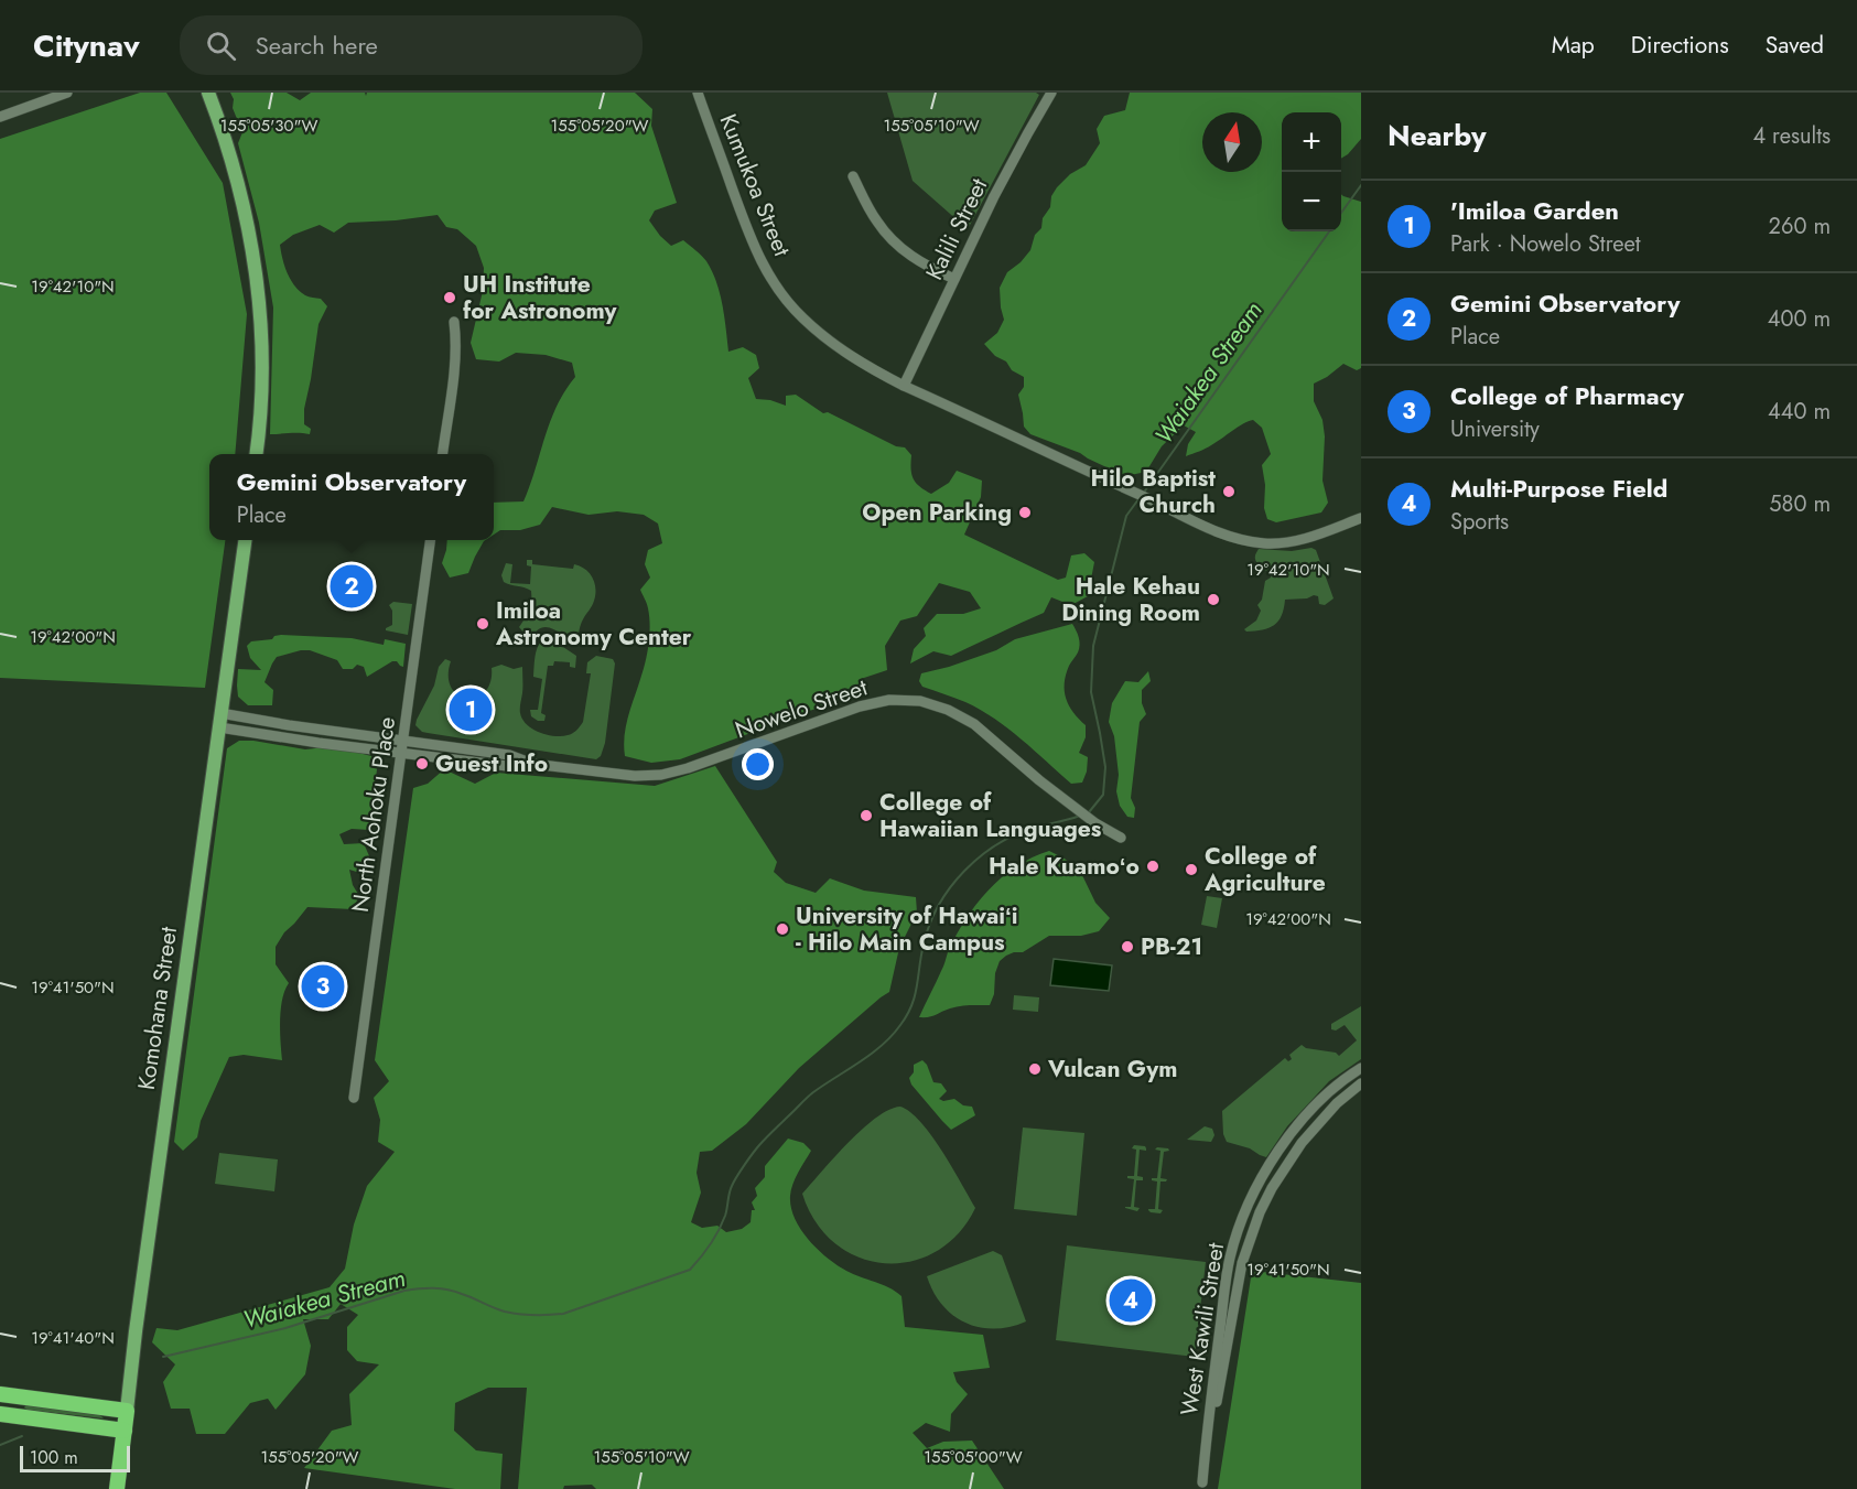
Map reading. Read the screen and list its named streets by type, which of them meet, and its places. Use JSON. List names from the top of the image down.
{
  "streets": {
    "highway": ["Komohana Street"],
    "street": [
      "Kumukoa Street",
      "Kalili Street",
      "Nowelo Street",
      "North Aohoku Place",
      "West Kawili Street"
    ]
  },
  "crossings": [
    ["Kumukoa Street", "Kalili Street"],
    ["Nowelo Street", "North Aohoku Place"],
    ["Nowelo Street", "Komohana Street"]
  ],
  "water": ["Waiakea Stream"],
  "places": [
    "UH Institute for Astronomy",
    "Hilo Baptist Church",
    "Open Parking",
    "Hale Kehau Dining Room",
    "Imiloa Astronomy Center",
    "Guest Info",
    "College of Hawaiian Languages",
    "Hale Kuamoʻo",
    "College of Agriculture",
    "University of Hawaiʻi - Hilo Main Campus",
    "PB-21",
    "Vulcan Gym"
  ],
  "scale_bar": "100 m",
  "north": "top",
  "page": {
    "header": "Citynav",
    "search": "Search here",
    "nav": ["Map", "Directions", "Saved"],
    "heading": ["Nearby", "4 results"],
    "map_buttons": ["+", "−"],
    "list": [
      {
        "mark": "1",
        "name": "'Imiloa Garden",
        "note": "Park · Nowelo Street",
        "value": "260 m"
      },
      {
        "mark": "2",
        "name": "Gemini Observatory",
        "note": "Place",
        "value": "400 m"
      },
      {
        "mark": "3",
        "name": "College of Pharmacy",
        "note": "University",
        "value": "440 m"
      },
      {
        "mark": "4",
        "name": "Multi-Purpose Field",
        "note": "Sports",
        "value": "580 m"
      }
    ],
    "popup": ["Gemini Observatory", "Place"],
    "pins": [
      "2",
      "1",
      "3",
      "4"
    ],
    "scale": "100 m"
  },
  "coordinates": [
    "155°05'30\"W",
    "155°05'20\"W",
    "155°05'10\"W",
    "19°42'10\"N",
    "19°42'00\"N",
    "19°41'50\"N",
    "19°41'40\"N",
    "155°05'00\"W"
  ]
}
